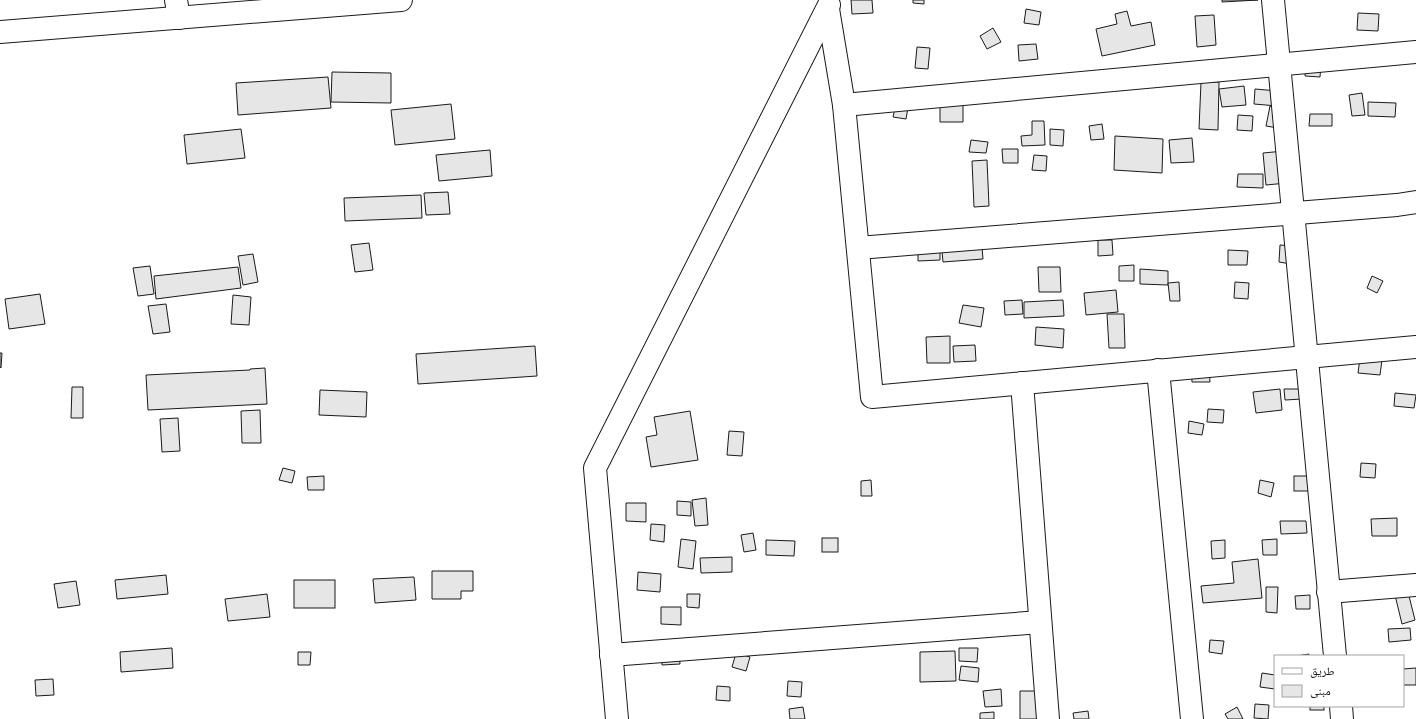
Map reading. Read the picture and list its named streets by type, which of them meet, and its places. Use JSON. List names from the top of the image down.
{
  "legend": ["طريق", "مبنى"]
}
